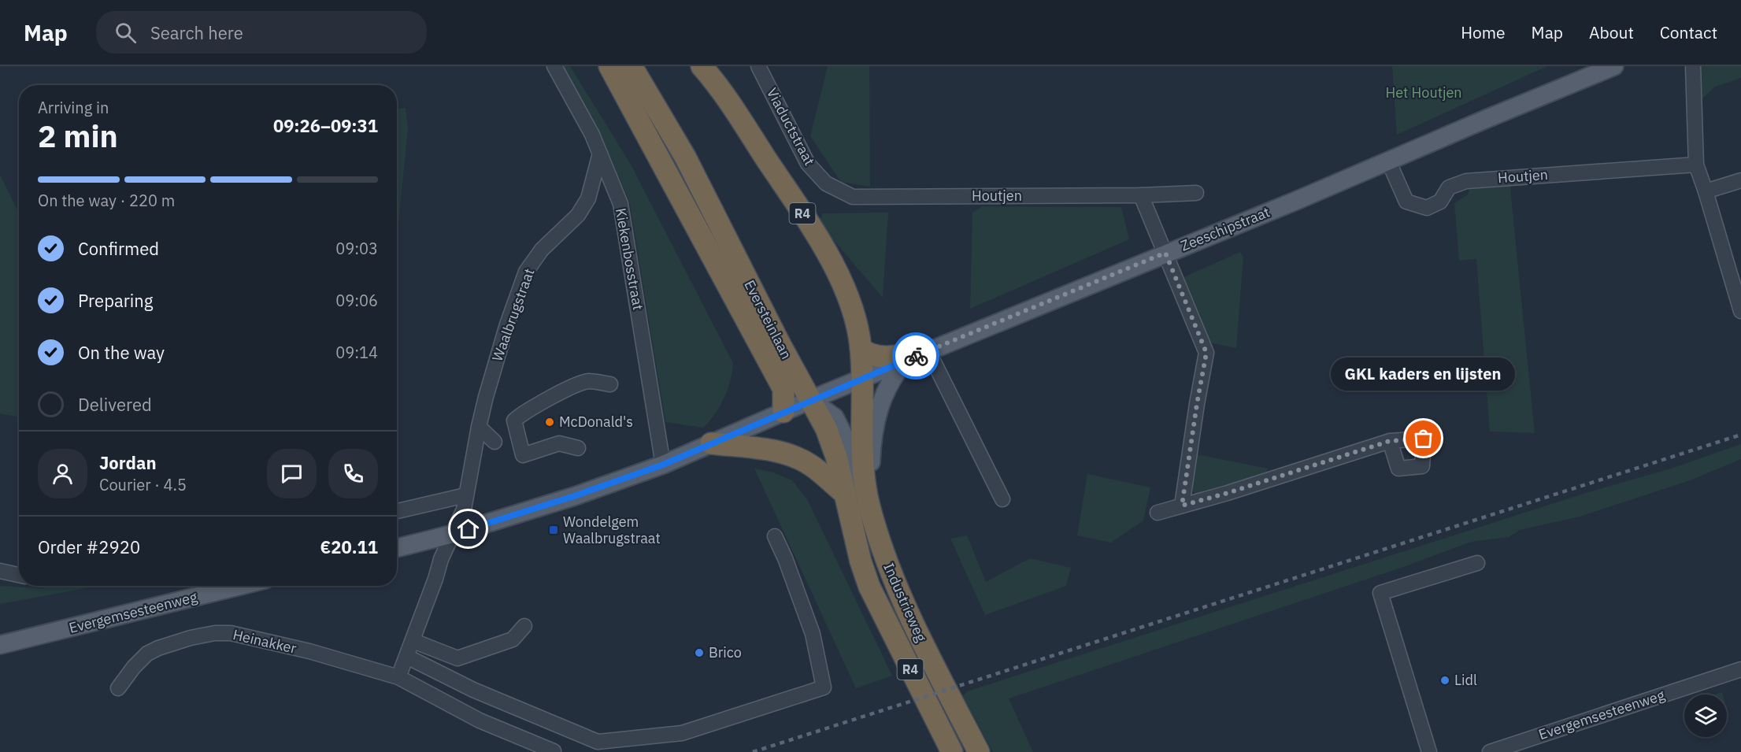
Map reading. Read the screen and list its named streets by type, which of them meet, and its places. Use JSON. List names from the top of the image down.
{
  "streets": {
    "highway": ["R4", "Eversteinlaan", "Industrieweg"],
    "main road": ["Zeeschipstraat", "Evergemsesteenweg"],
    "street": [
      "Viaductstraat",
      "Houtjen",
      "Kiekenbosstraat",
      "Waalbrugstraat",
      "Heinakker"
    ]
  },
  "crossings": [
    ["Viaductstraat", "Houtjen"],
    ["Houtjen", "Zeeschipstraat"],
    ["R4", "Zeeschipstraat"],
    ["R4", "Industrieweg"],
    ["Zeeschipstraat", "Eversteinlaan"],
    ["Kiekenbosstraat", "Waalbrugstraat"],
    ["Eversteinlaan", "Industrieweg"]
  ],
  "parks": ["Het Houtjen"],
  "places": {
    "other": [
      "McDonald's",
      "GKL kaders en lijsten",
      "Brico",
      "Lidl"
    ],
    "transit": ["Wondelgem Waalbrugstraat"]
  },
  "page": {
    "header": "Map",
    "search": "Search here",
    "nav": [
      "Home",
      "Map",
      "About",
      "Contact"
    ],
    "heading": ["2 min", "Arriving in", "09:26–09:31"],
    "panel": [
      "Jordan",
      "Courier · 4.5",
      "Order #2920",
      "€20.11"
    ],
    "bar": "On the way · 220 m",
    "list": [
      ["Confirmed", "09:03"],
      ["Preparing", "09:06"],
      ["On the way", "09:14"],
      "Delivered"
    ],
    "bubble": "GKL kaders en lijsten"
  }
}
